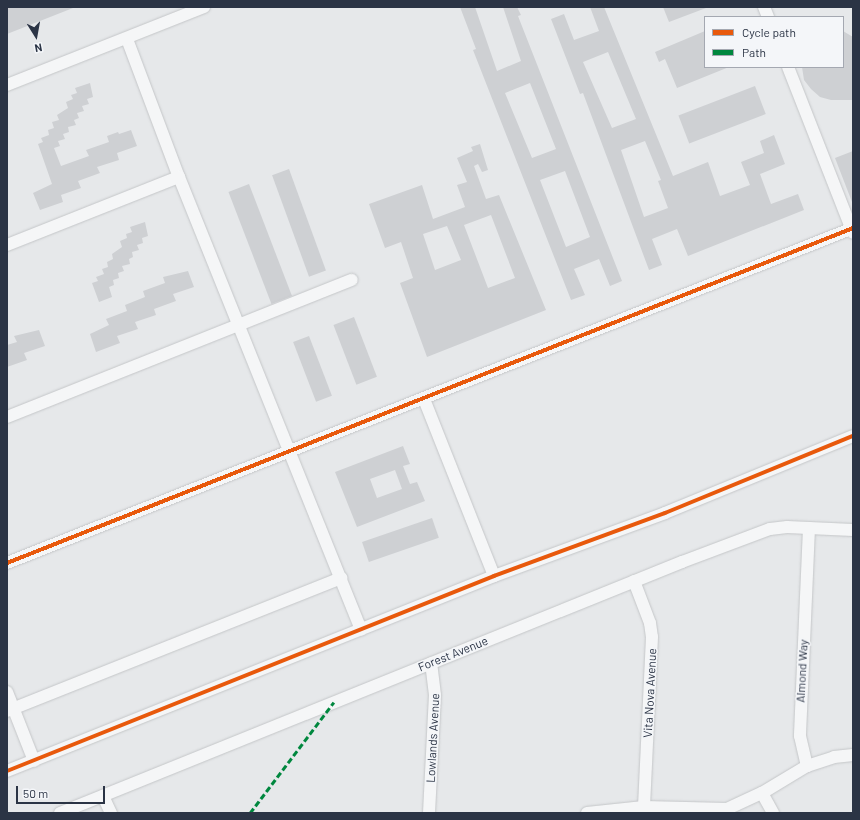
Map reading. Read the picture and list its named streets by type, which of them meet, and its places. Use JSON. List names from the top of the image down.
{
  "streets": {
    "street": [
      "Forest Avenue",
      "Almond Way",
      "Vita Nova Avenue",
      "Lowlands Avenue"
    ]
  },
  "crossings": [
    ["Forest Avenue", "Almond Way"],
    ["Forest Avenue", "Vita Nova Avenue"],
    ["Forest Avenue", "Lowlands Avenue"]
  ],
  "legend": ["Cycle path", "Path"],
  "scale_bar": "50 m",
  "north": "bottom"
}
